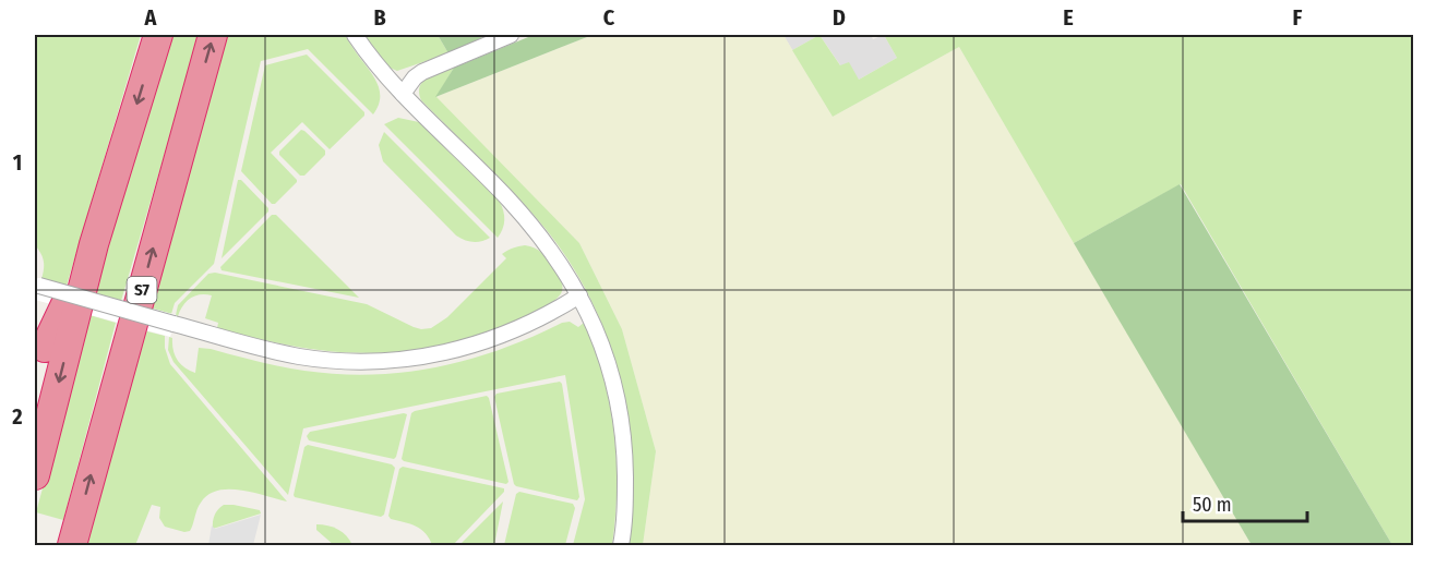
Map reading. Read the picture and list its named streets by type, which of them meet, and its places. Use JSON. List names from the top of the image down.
{
  "streets": {
    "highway": ["S7"]
  },
  "scale_bar": "50 m",
  "grid": {
    "columns": [
      "A",
      "B",
      "C",
      "D",
      "E",
      "F"
    ],
    "rows": ["1", "2"]
  }
}
